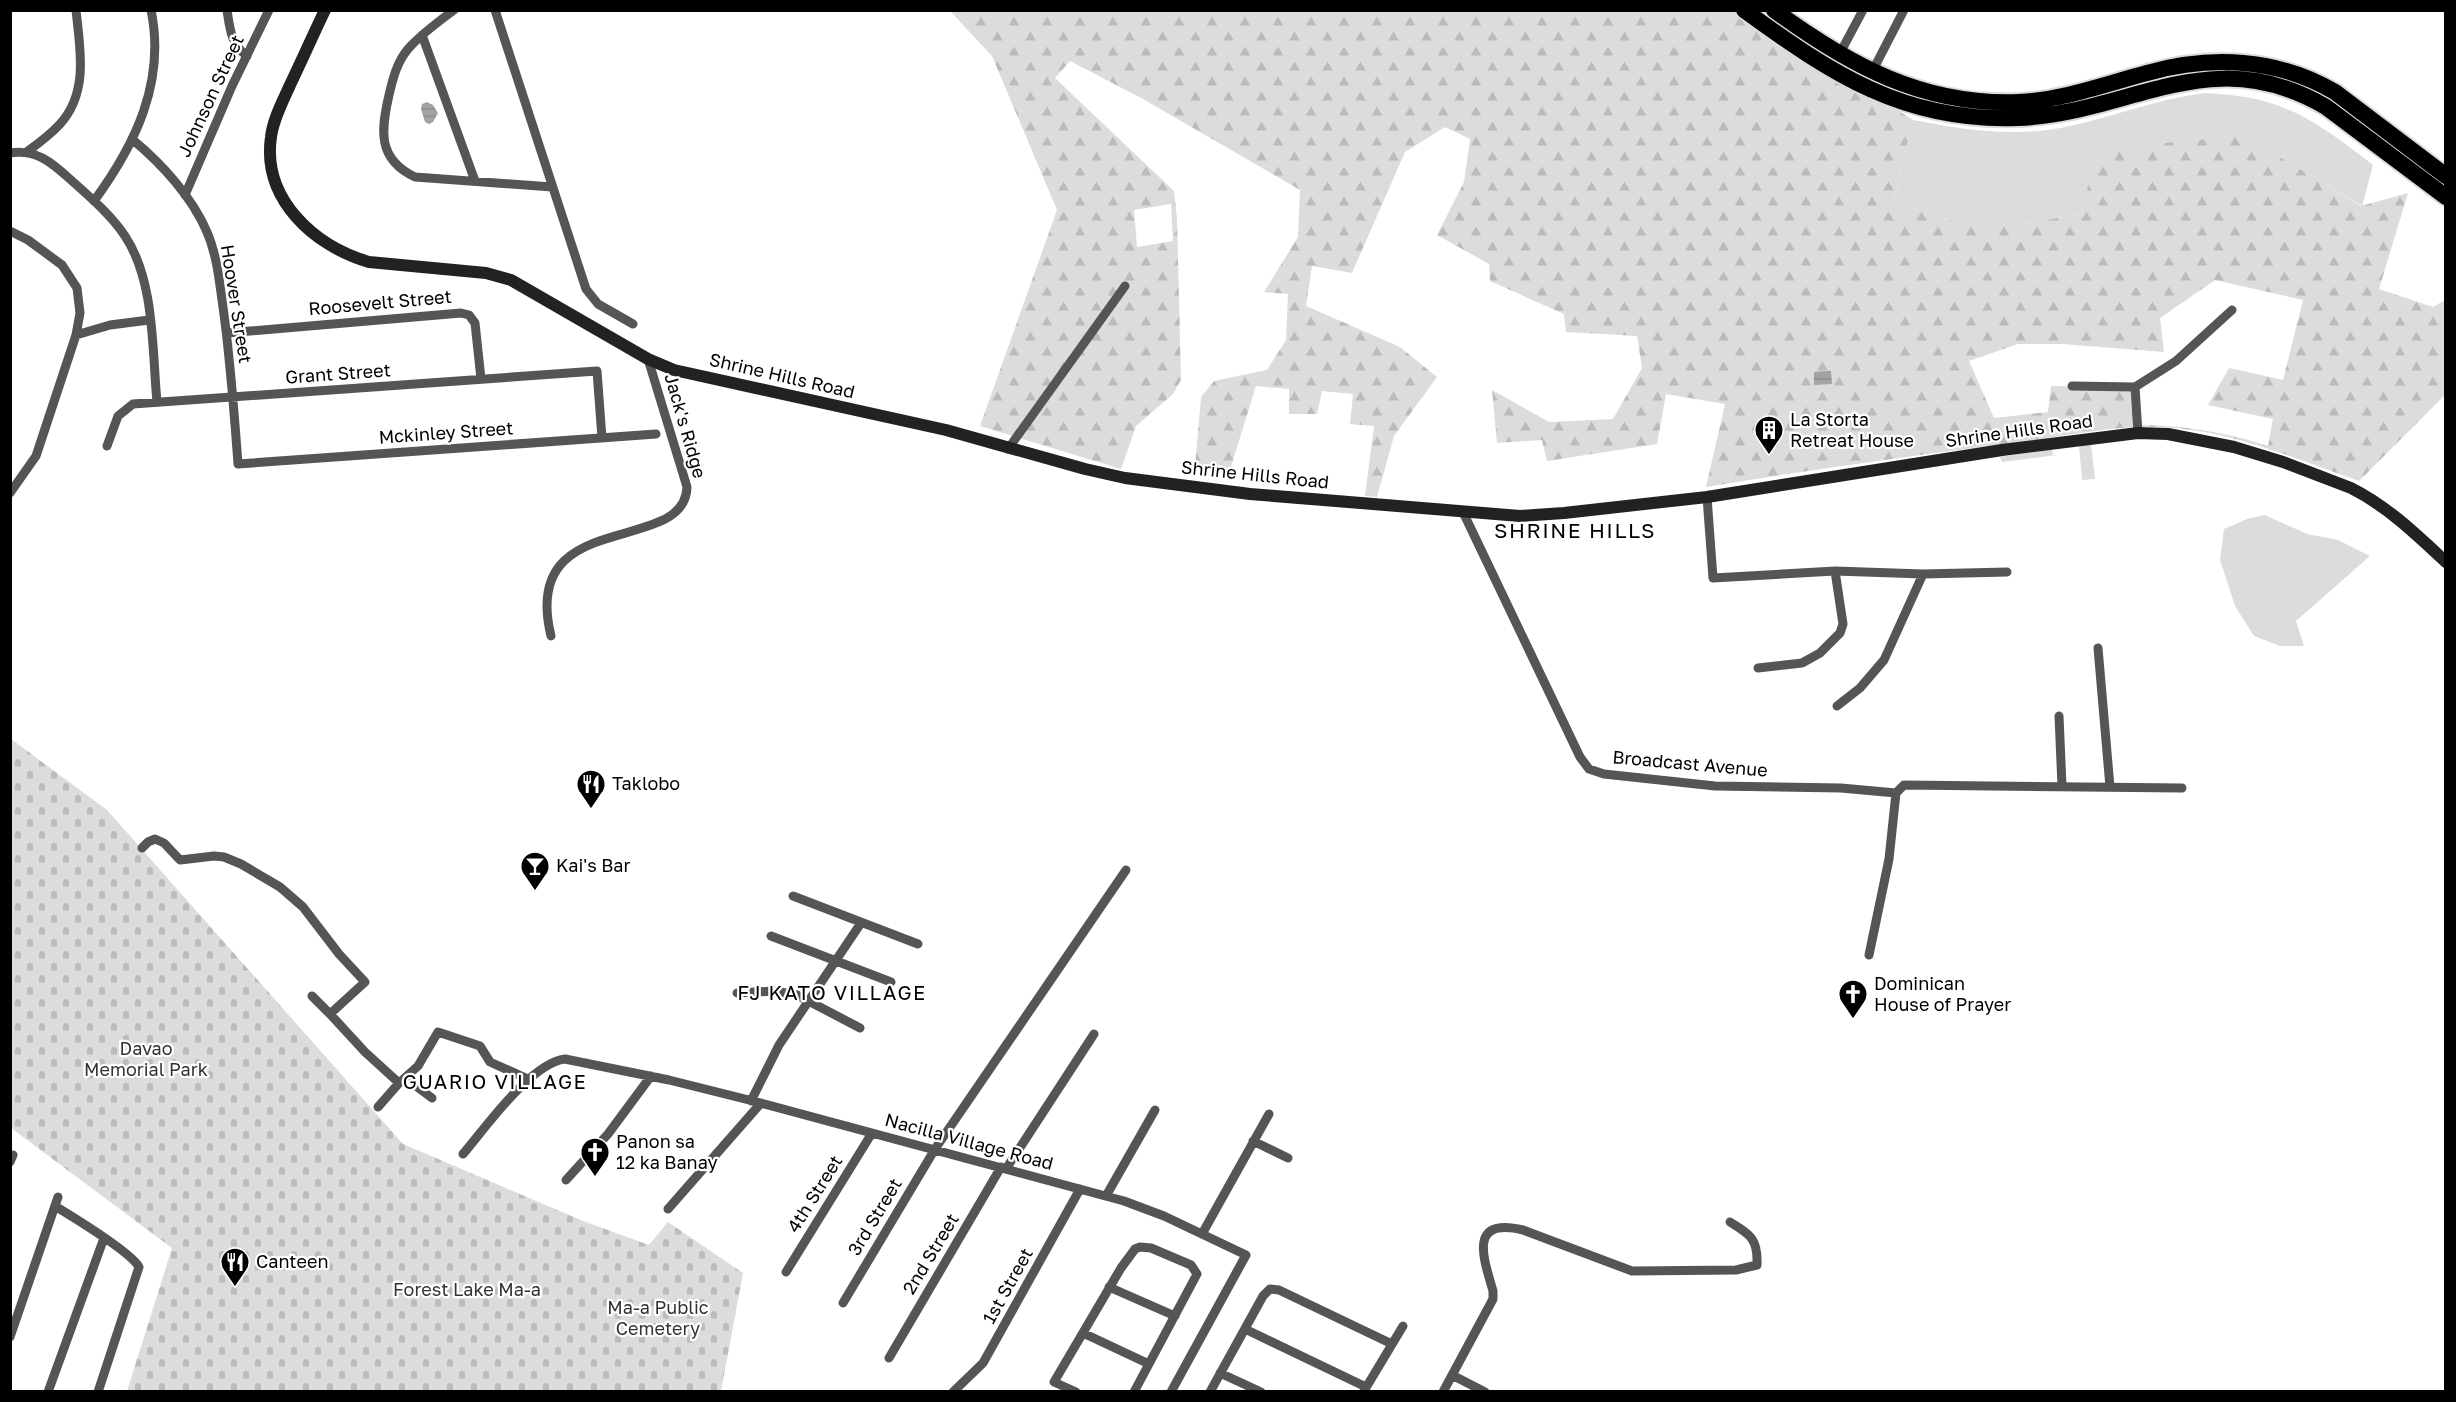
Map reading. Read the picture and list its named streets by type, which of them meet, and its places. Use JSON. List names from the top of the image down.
{
  "streets": {
    "street": [
      "Johnson Street",
      "Roosevelt Street",
      "Hoover Street",
      "Grant Street",
      "Shrine Hills Road",
      "Jack's Ridge",
      "Mckinley Street",
      "Broadcast Avenue",
      "Nacilla Village Road",
      "4th Street",
      "3rd Street",
      "2nd Street",
      "1st Street"
    ]
  },
  "crossings": [
    ["Johnson Street", "Hoover Street"],
    ["Roosevelt Street", "Hoover Street"],
    ["Roosevelt Street", "Grant Street"],
    ["Hoover Street", "Grant Street"],
    ["Hoover Street", "Mckinley Street"],
    ["Grant Street", "Mckinley Street"],
    ["Shrine Hills Road", "Jack's Ridge"],
    ["Shrine Hills Road", "Broadcast Avenue"],
    ["Nacilla Village Road", "4th Street"],
    ["Nacilla Village Road", "3rd Street"],
    ["Nacilla Village Road", "2nd Street"],
    ["Nacilla Village Road", "1st Street"]
  ],
  "districts": ["SHRINE HILLS", "FJ KATO VILLAGE", "GUARIO VILLAGE"],
  "parks": ["Davao Memorial Park", "Forest Lake Ma-a", "Ma-a Public Cemetery"],
  "places": {
    "building": ["La Storta Retreat House"],
    "restaurant": ["Taklobo", "Canteen"],
    "bar": ["Kai's Bar"],
    "church": ["Dominican House of Prayer", "Panon sa 12 ka Banay"]
  }
}
